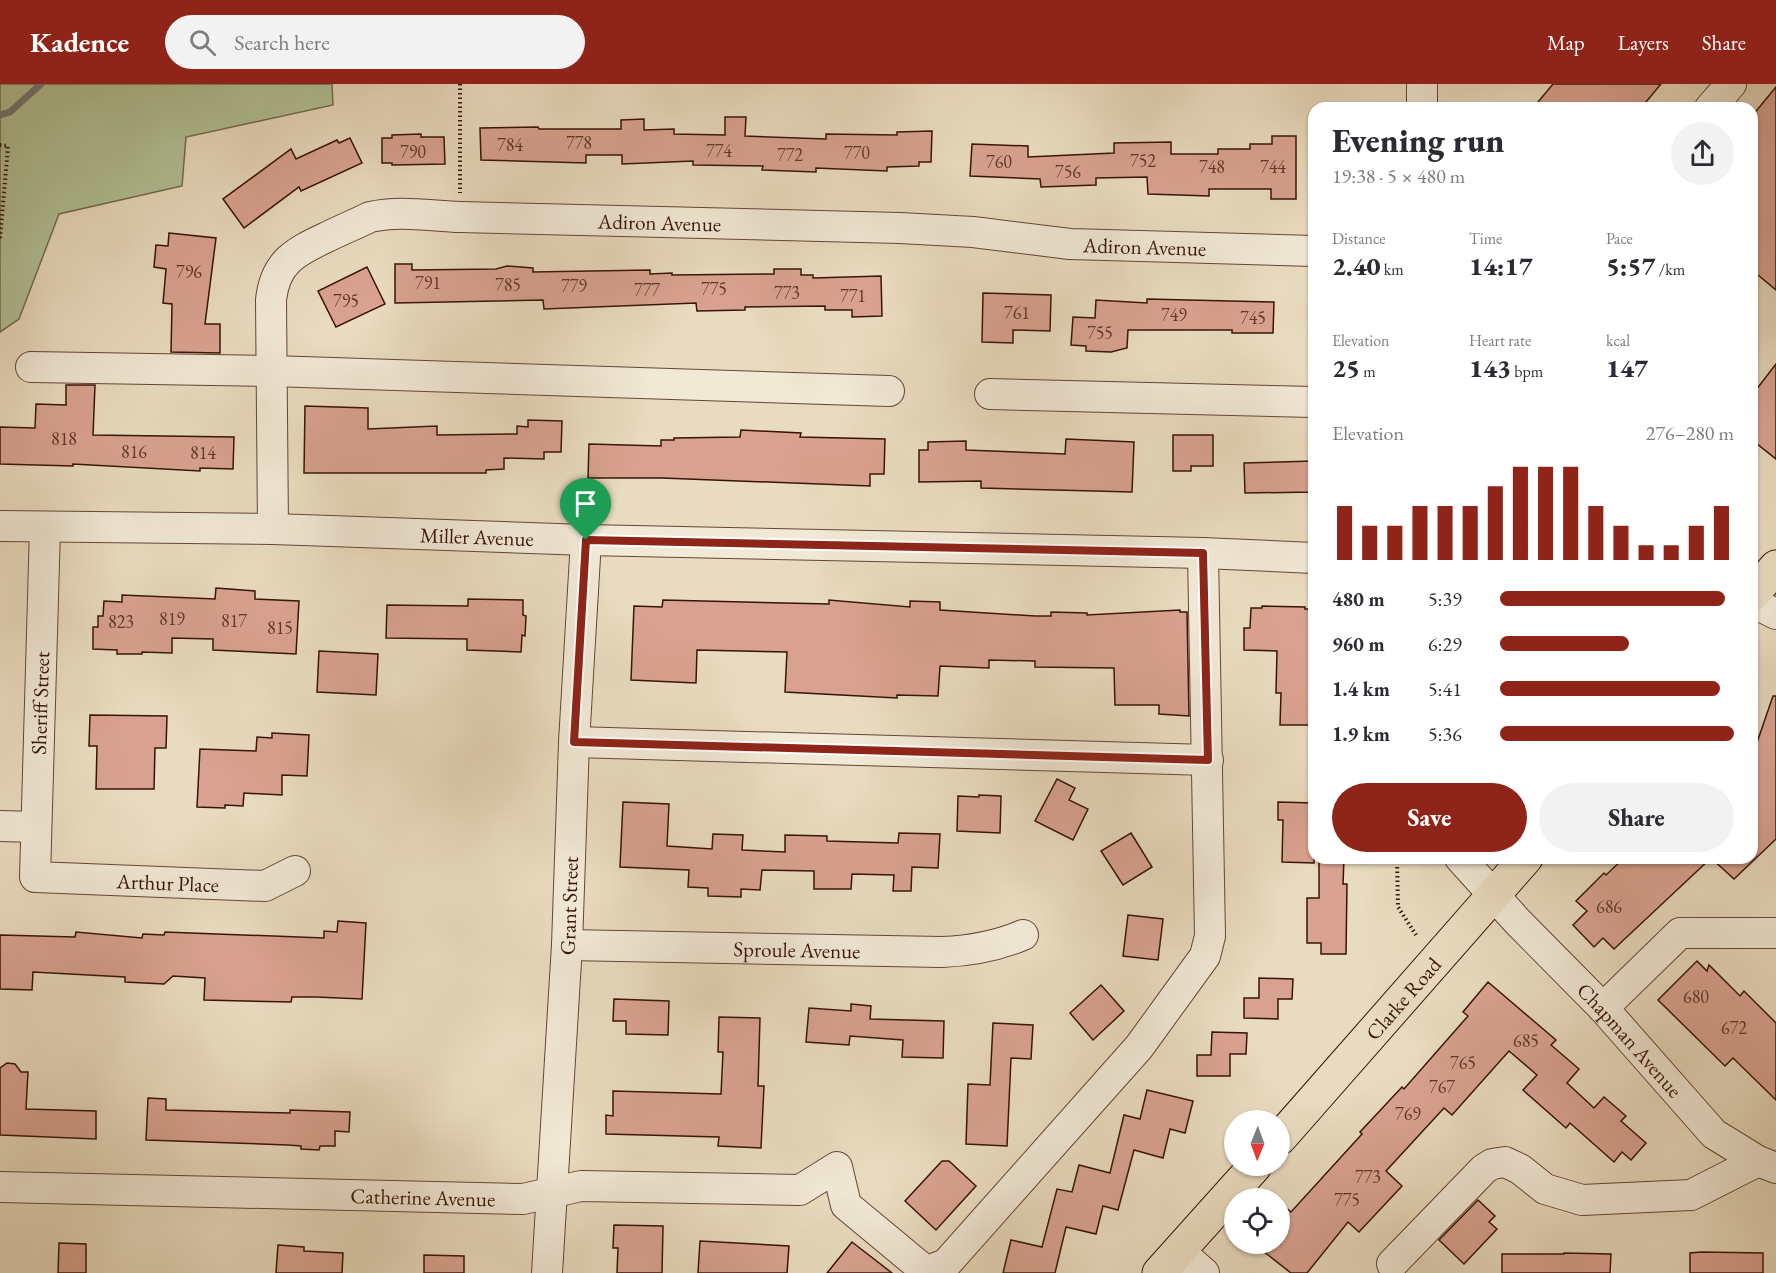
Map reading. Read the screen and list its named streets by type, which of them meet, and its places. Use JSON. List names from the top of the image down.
{
  "streets": {
    "main road": ["Clarke Road"],
    "street": [
      "Adiron Avenue",
      "Miller Avenue",
      "Sheriff Street",
      "Arthur Place",
      "Grant Street",
      "Sproule Avenue",
      "Chapman Avenue",
      "Catherine Avenue"
    ]
  },
  "crossings": [
    ["Adiron Avenue", "Miller Avenue"],
    ["Miller Avenue", "Sheriff Street"],
    ["Miller Avenue", "Grant Street"],
    ["Sheriff Street", "Arthur Place"],
    ["Grant Street", "Sproule Avenue"],
    ["Grant Street", "Catherine Avenue"],
    ["Clarke Road", "Chapman Avenue"]
  ],
  "house_numbers": [
    "778",
    "784",
    "774",
    "790",
    "770",
    "772",
    "752",
    "760",
    "748",
    "744",
    "756",
    "796",
    "791",
    "785",
    "779",
    "775",
    "777",
    "773",
    "771",
    "795",
    "761",
    "749",
    "745",
    "755",
    "818",
    "816",
    "814",
    "819",
    "817",
    "823",
    "815",
    "686",
    "680",
    "672",
    "685",
    "765",
    "767",
    "769",
    "773",
    "775"
  ],
  "north": "bottom",
  "page": {
    "header": "Kadence",
    "search": "Search here",
    "nav": ["Map", "Layers", "Share"],
    "heading": ["Evening run", "19:38 · 5 × 480 m"],
    "stats": [
      ["Distance", "2.40 km"],
      ["Time", "14:17"],
      ["Pace", "5:57 /km"],
      ["Elevation", "25 m"],
      ["Heart rate", "143 bpm"],
      ["kcal", "147"]
    ],
    "chart": ["Elevation", "276–280 m"],
    "list": [
      {
        "name": "480 m",
        "note": "5:39"
      },
      {
        "name": "960 m",
        "note": "6:29"
      },
      {
        "name": "1.4 km",
        "note": "5:41"
      },
      {
        "name": "1.9 km",
        "note": "5:36"
      }
    ],
    "buttons": ["Save", "Share"]
  }
}
